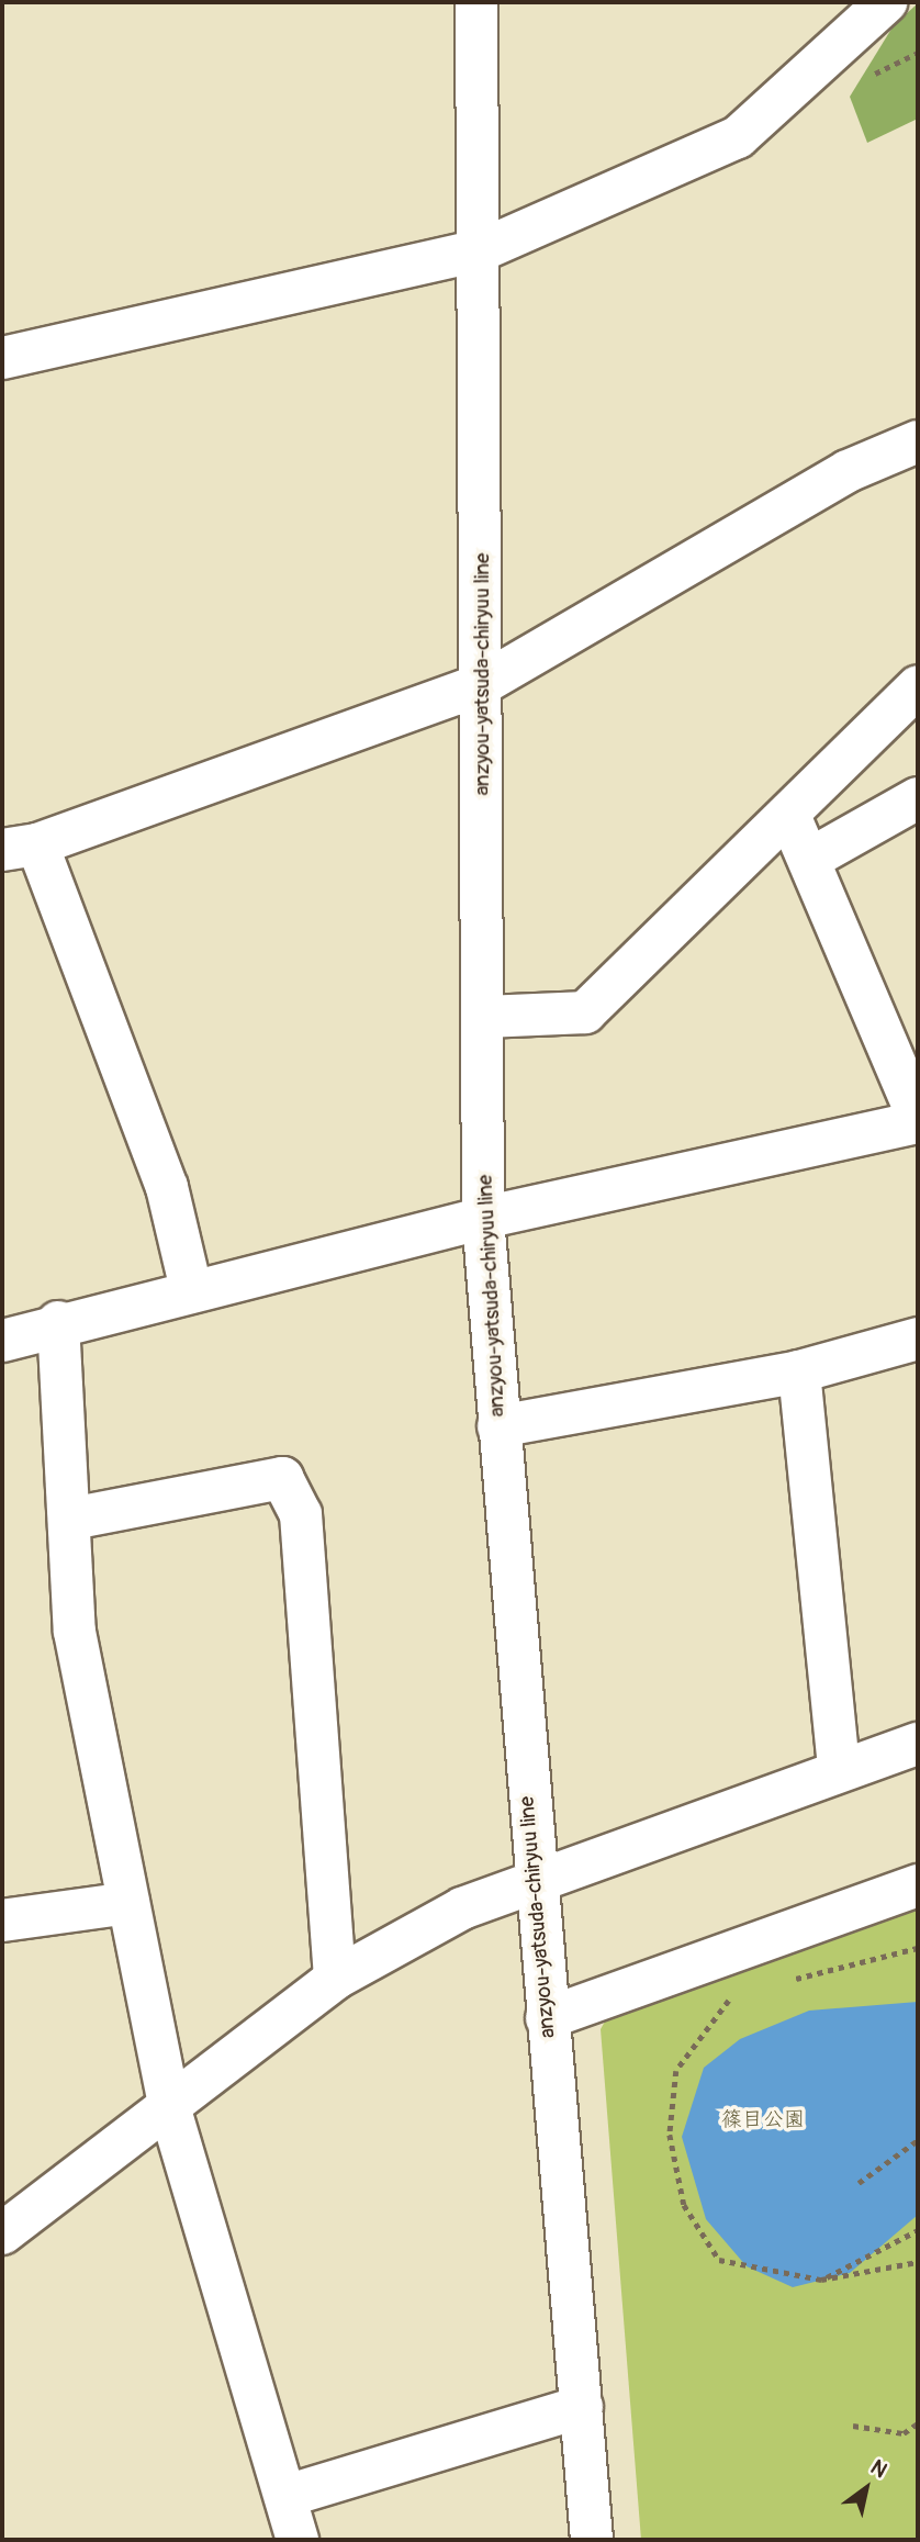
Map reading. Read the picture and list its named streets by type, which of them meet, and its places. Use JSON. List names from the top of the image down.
{
  "streets": {
    "street": ["anzyou-yatsuda-chiryuu line"]
  },
  "parks": ["篠目公園"],
  "north": "top right"
}
